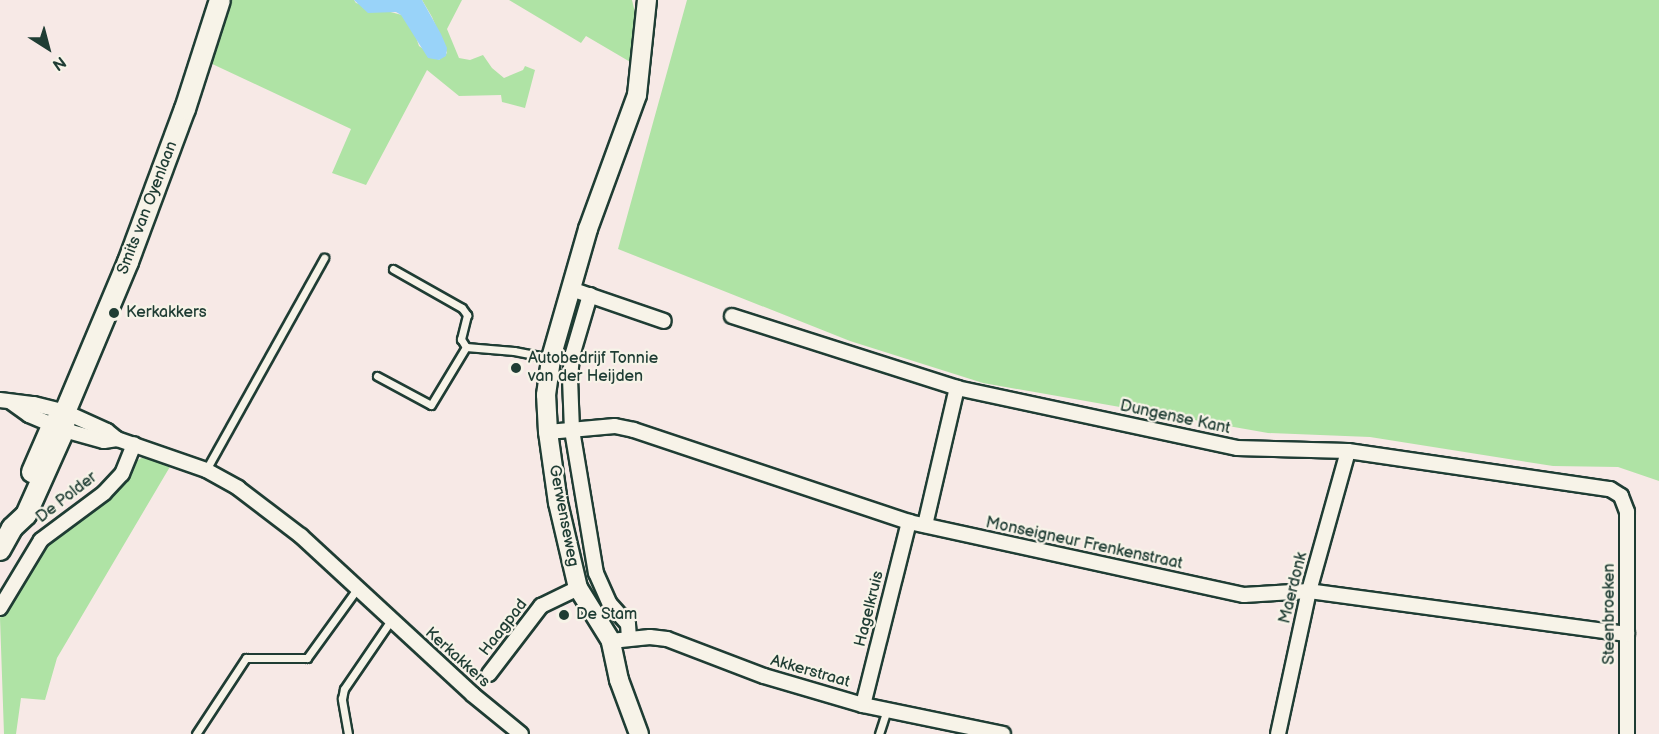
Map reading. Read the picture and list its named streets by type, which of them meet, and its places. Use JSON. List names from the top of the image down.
{
  "streets": {
    "main road": ["Smits van Oyenlaan"],
    "street": [
      "Dungense Kant",
      "De Polder",
      "Gerwenseweg",
      "Monseigneur Frenkenstraat",
      "Maerdonk",
      "Hagelkruis",
      "Steenbroeken",
      "Haagpad",
      "Kerkakkers",
      "Akkerstraat"
    ]
  },
  "crossings": [
    ["Smits van Oyenlaan", "Kerkakkers"],
    ["Dungense Kant", "Maerdonk"],
    ["Dungense Kant", "Steenbroeken"],
    ["De Polder", "Kerkakkers"],
    ["Gerwenseweg", "Monseigneur Frenkenstraat"],
    ["Gerwenseweg", "Haagpad"],
    ["Gerwenseweg", "Akkerstraat"],
    ["Monseigneur Frenkenstraat", "Maerdonk"],
    ["Monseigneur Frenkenstraat", "Hagelkruis"],
    ["Monseigneur Frenkenstraat", "Steenbroeken"],
    ["Hagelkruis", "Akkerstraat"]
  ],
  "places": ["Kerkakkers", "Autobedrijf Tonnie van der Heijden", "De Stam"],
  "north": "bottom right"
}
